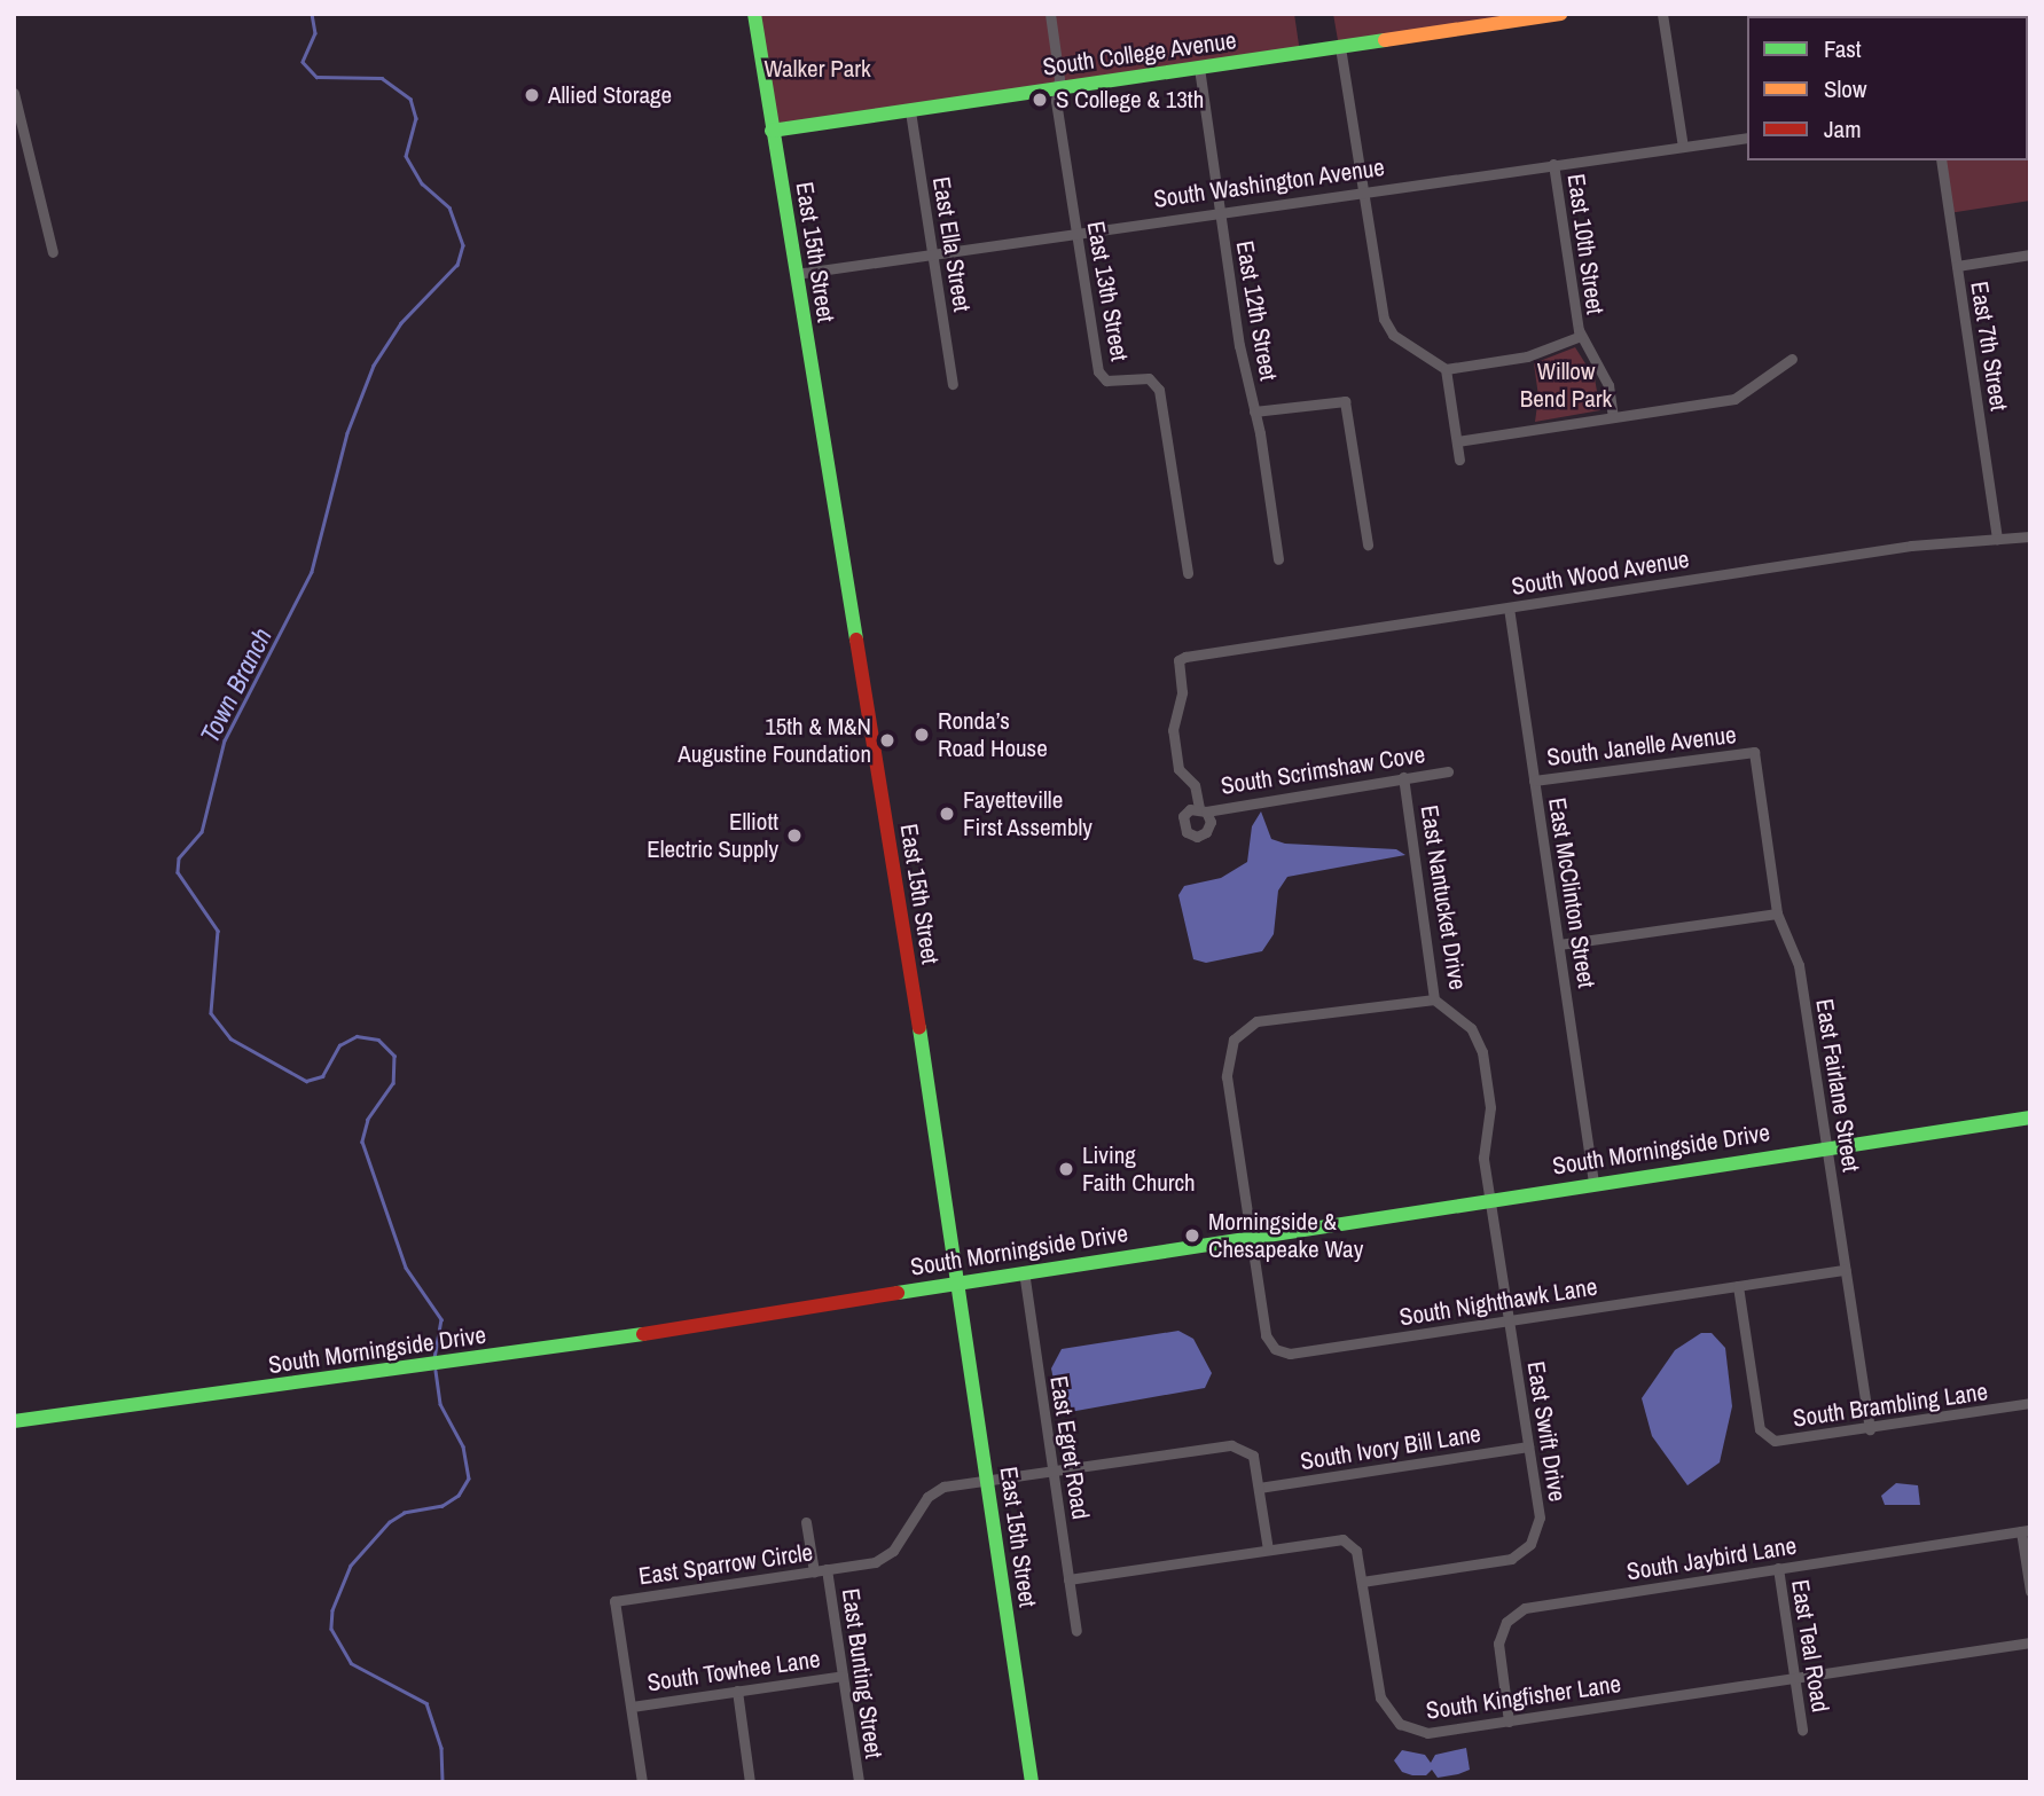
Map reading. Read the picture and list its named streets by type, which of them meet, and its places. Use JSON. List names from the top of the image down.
{
  "streets": {
    "street": [
      "South College Avenue",
      "South Washington Avenue",
      "East Ella Street",
      "East 10th Street",
      "East 15th Street",
      "East 13th Street",
      "East 12th Street",
      "East 7th Street",
      "South Wood Avenue",
      "South Janelle Avenue",
      "South Scrimshaw Cove",
      "East McClinton Street",
      "East Nantucket Drive",
      "East Fairlane Street",
      "South Morningside Drive",
      "South Nighthawk Lane",
      "South Brambling Lane",
      "East Swift Drive",
      "East Egret Road",
      "South Ivory Bill Lane",
      "South Jaybird Lane",
      "East Sparrow Circle",
      "East Teal Road",
      "South Towhee Lane",
      "East Bunting Street",
      "South Kingfisher Lane"
    ]
  },
  "crossings": [
    ["South College Avenue", "East Ella Street"],
    ["South College Avenue", "East 15th Street"],
    ["South College Avenue", "East 13th Street"],
    ["South College Avenue", "East 12th Street"],
    ["South Washington Avenue", "East Ella Street"],
    ["South Washington Avenue", "East 10th Street"],
    ["South Washington Avenue", "East 15th Street"],
    ["South Washington Avenue", "East 13th Street"],
    ["South Washington Avenue", "East 12th Street"],
    ["East 15th Street", "South Morningside Drive"],
    ["East 15th Street", "East Sparrow Circle"],
    ["East 7th Street", "South Wood Avenue"],
    ["South Wood Avenue", "South Scrimshaw Cove"],
    ["South Wood Avenue", "East McClinton Street"],
    ["South Janelle Avenue", "East McClinton Street"],
    ["South Janelle Avenue", "East Fairlane Street"],
    ["South Scrimshaw Cove", "East Nantucket Drive"],
    ["East McClinton Street", "South Morningside Drive"],
    ["East Nantucket Drive", "South Morningside Drive"],
    ["East Nantucket Drive", "East Swift Drive"],
    ["East Fairlane Street", "South Morningside Drive"],
    ["East Fairlane Street", "South Nighthawk Lane"],
    ["East Fairlane Street", "South Brambling Lane"],
    ["South Morningside Drive", "South Nighthawk Lane"],
    ["South Morningside Drive", "East Swift Drive"],
    ["South Morningside Drive", "East Egret Road"],
    ["South Nighthawk Lane", "South Brambling Lane"],
    ["South Nighthawk Lane", "East Swift Drive"],
    ["East Swift Drive", "South Ivory Bill Lane"],
    ["East Swift Drive", "South Kingfisher Lane"],
    ["East Egret Road", "East Sparrow Circle"],
    ["East Egret Road", "South Kingfisher Lane"],
    ["South Ivory Bill Lane", "East Sparrow Circle"],
    ["South Jaybird Lane", "East Teal Road"],
    ["South Jaybird Lane", "South Kingfisher Lane"],
    ["East Sparrow Circle", "South Towhee Lane"],
    ["East Sparrow Circle", "East Bunting Street"],
    ["East Sparrow Circle", "South Kingfisher Lane"],
    ["East Teal Road", "South Kingfisher Lane"],
    ["South Towhee Lane", "East Bunting Street"]
  ],
  "water": ["Town Branch"],
  "parks": ["Walker Park", "Willow Bend Park"],
  "places": [
    "Allied Storage",
    "S College & 13th",
    "Ronda’s Road House",
    "15th & M&N Augustine Foundation",
    "Fayetteville First Assembly",
    "Elliott Electric Supply",
    "Living Faith Church",
    "Morningside & Chesapeake Way"
  ],
  "legend": ["Fast", "Slow", "Jam"]
}
